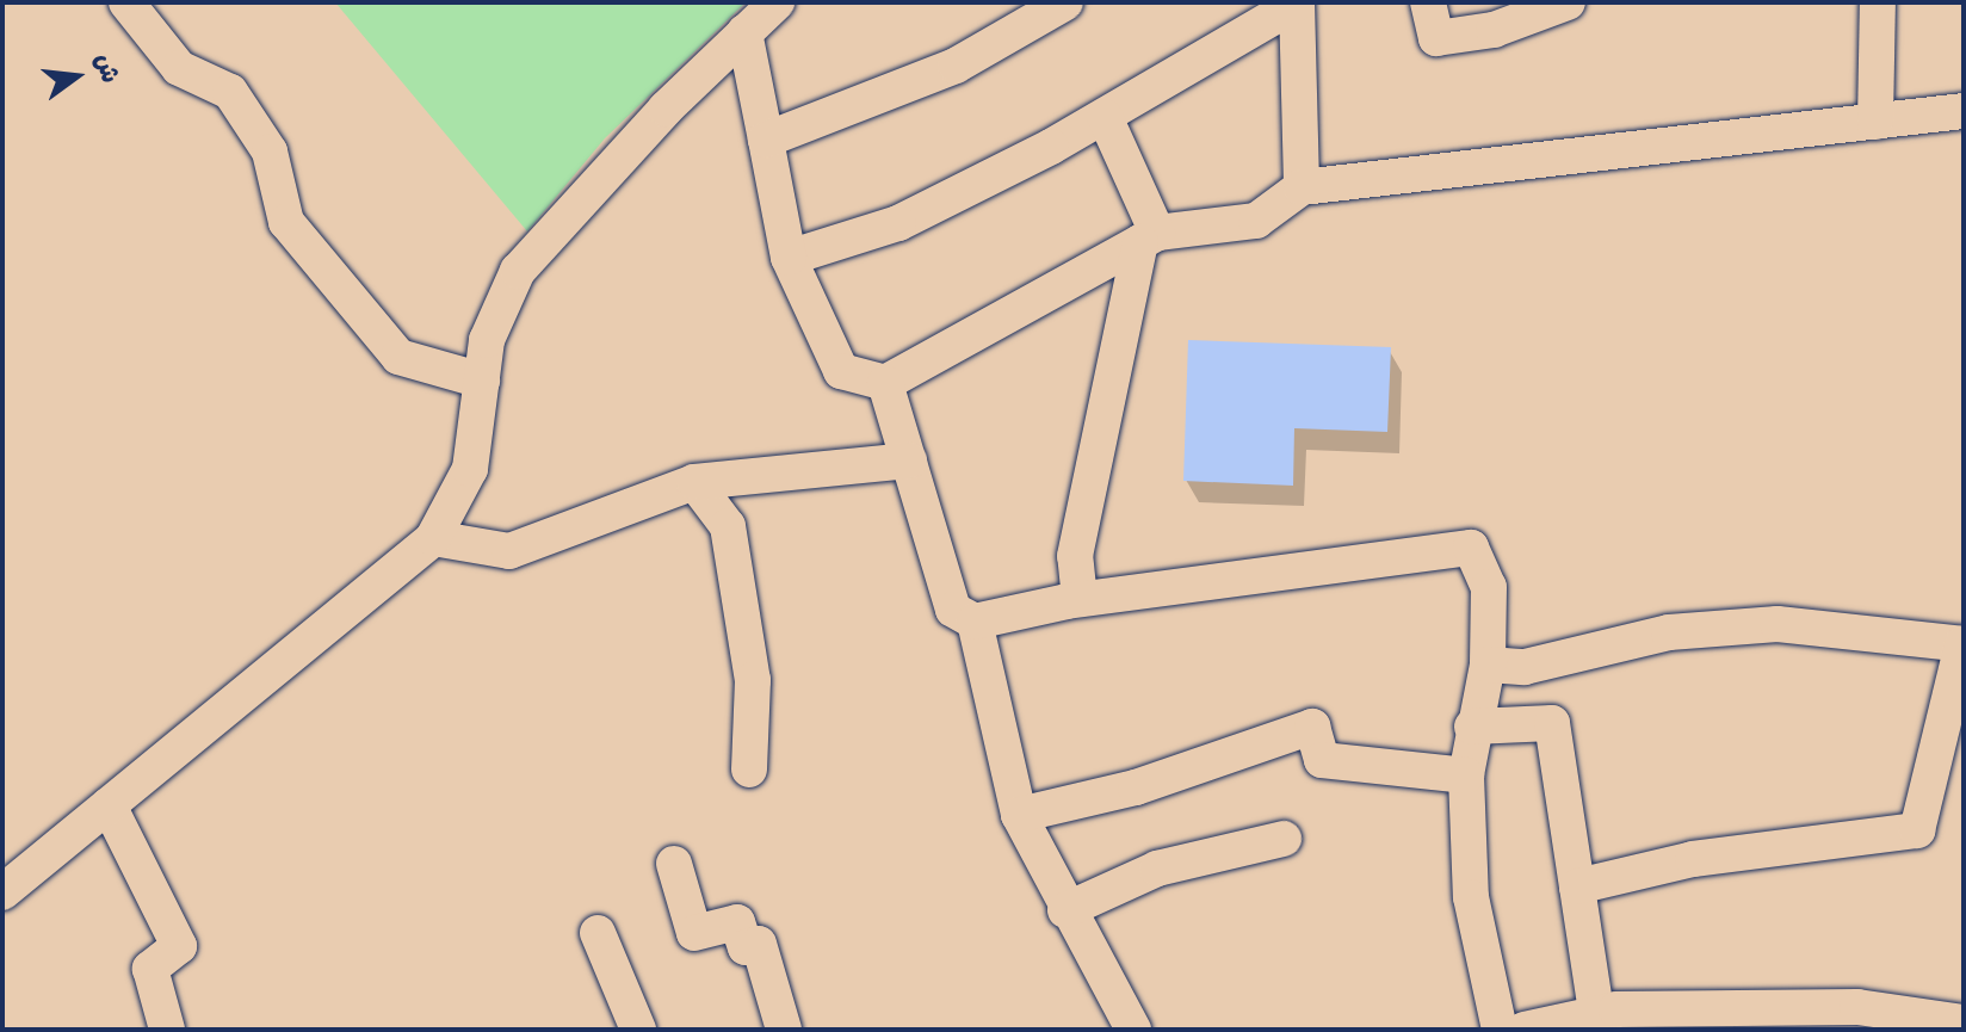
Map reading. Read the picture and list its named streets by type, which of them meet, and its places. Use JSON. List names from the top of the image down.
{
  "north": "right"
}
